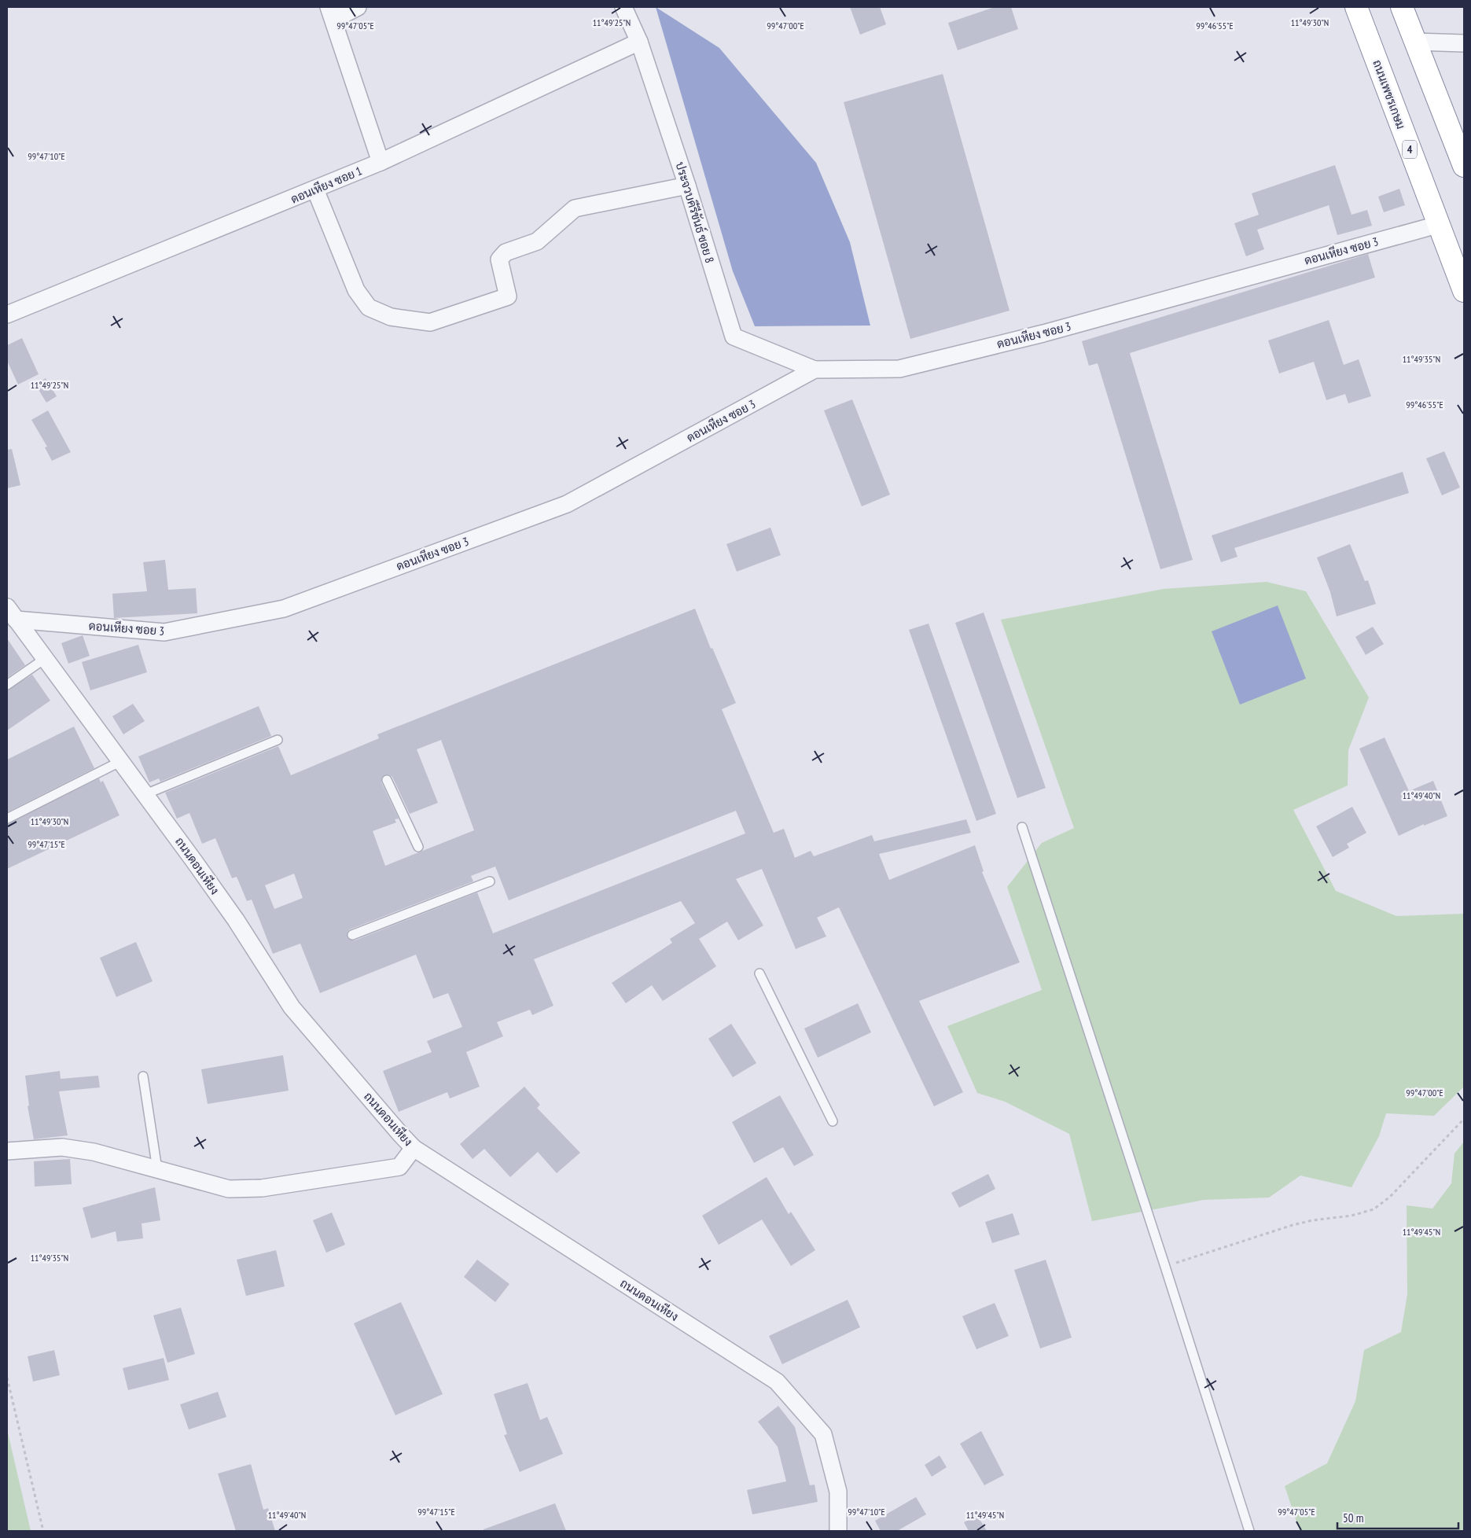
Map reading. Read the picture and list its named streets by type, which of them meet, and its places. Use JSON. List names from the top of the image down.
{
  "streets": {
    "highway": ["ถนนเพชรเกษม", "4"],
    "street": [
      "ดอนเหียง ซอย 1",
      "ประจวบคีรีขันธ์ ซอย 8",
      "ดอนเหียง ซอย 3",
      "ถนนดอนเหียง"
    ]
  },
  "crossings": [
    ["ถนนเพชรเกษม", "ดอนเหียง ซอย 3"],
    ["ดอนเหียง ซอย 1", "ประจวบคีรีขันธ์ ซอย 8"],
    ["ประจวบคีรีขันธ์ ซอย 8", "ดอนเหียง ซอย 3"],
    ["ดอนเหียง ซอย 3", "ถนนดอนเหียง"]
  ],
  "scale_bar": "50 m",
  "coordinates": [
    "11°49'25\"N",
    "11°49'30\"N",
    "99°47'05\"E",
    "99°47'00\"E",
    "99°46'55\"E",
    "99°47'10\"E",
    "11°49'35\"N",
    "11°49'40\"N",
    "99°47'15\"E",
    "11°49'45\"N"
  ]
}
